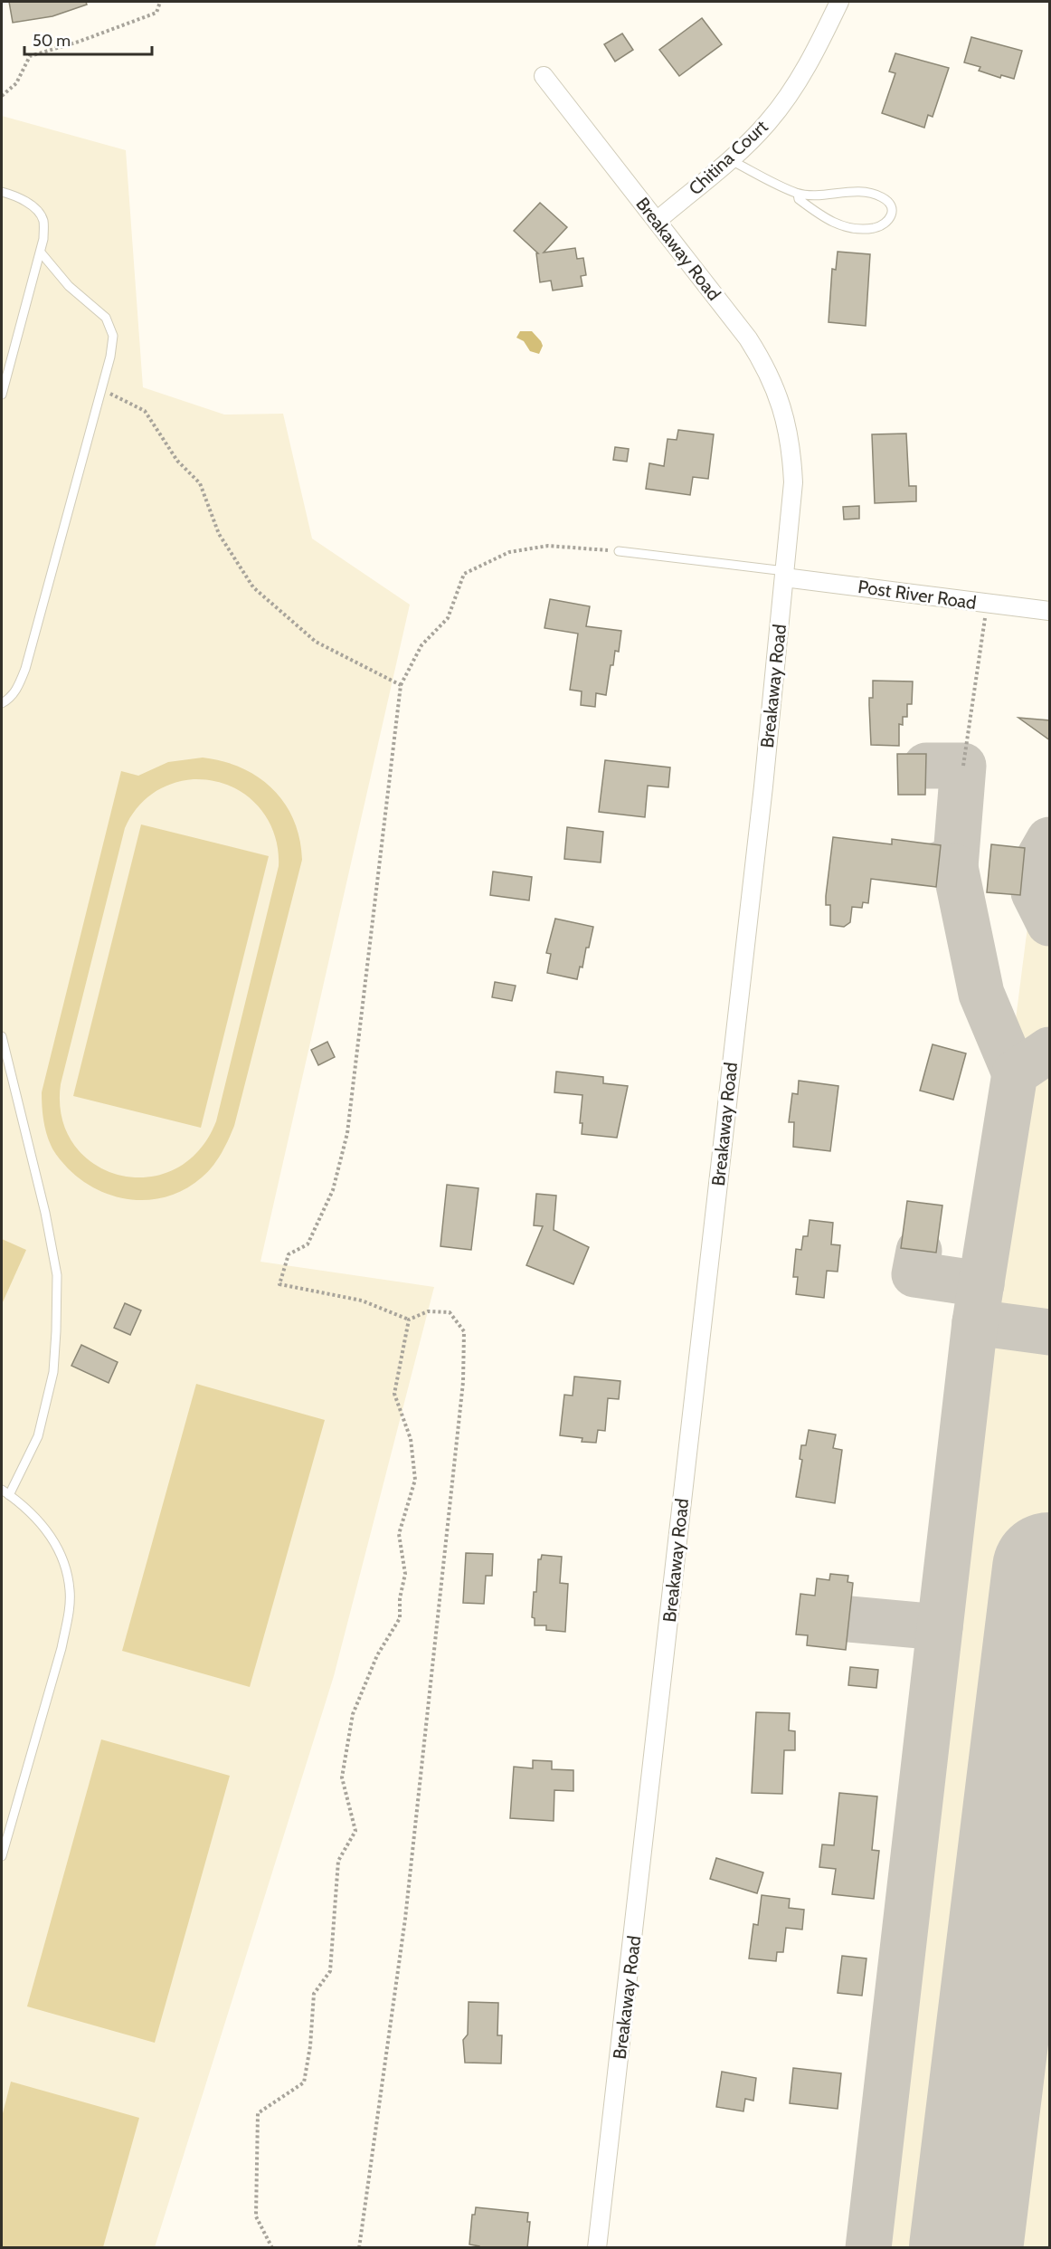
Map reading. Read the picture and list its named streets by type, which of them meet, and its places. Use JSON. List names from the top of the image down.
{
  "streets": {
    "street": ["Chitina Court", "Breakaway Road", "Post River Road"]
  },
  "crossings": [
    ["Chitina Court", "Breakaway Road"],
    ["Breakaway Road", "Post River Road"]
  ],
  "scale_bar": "50 m"
}
